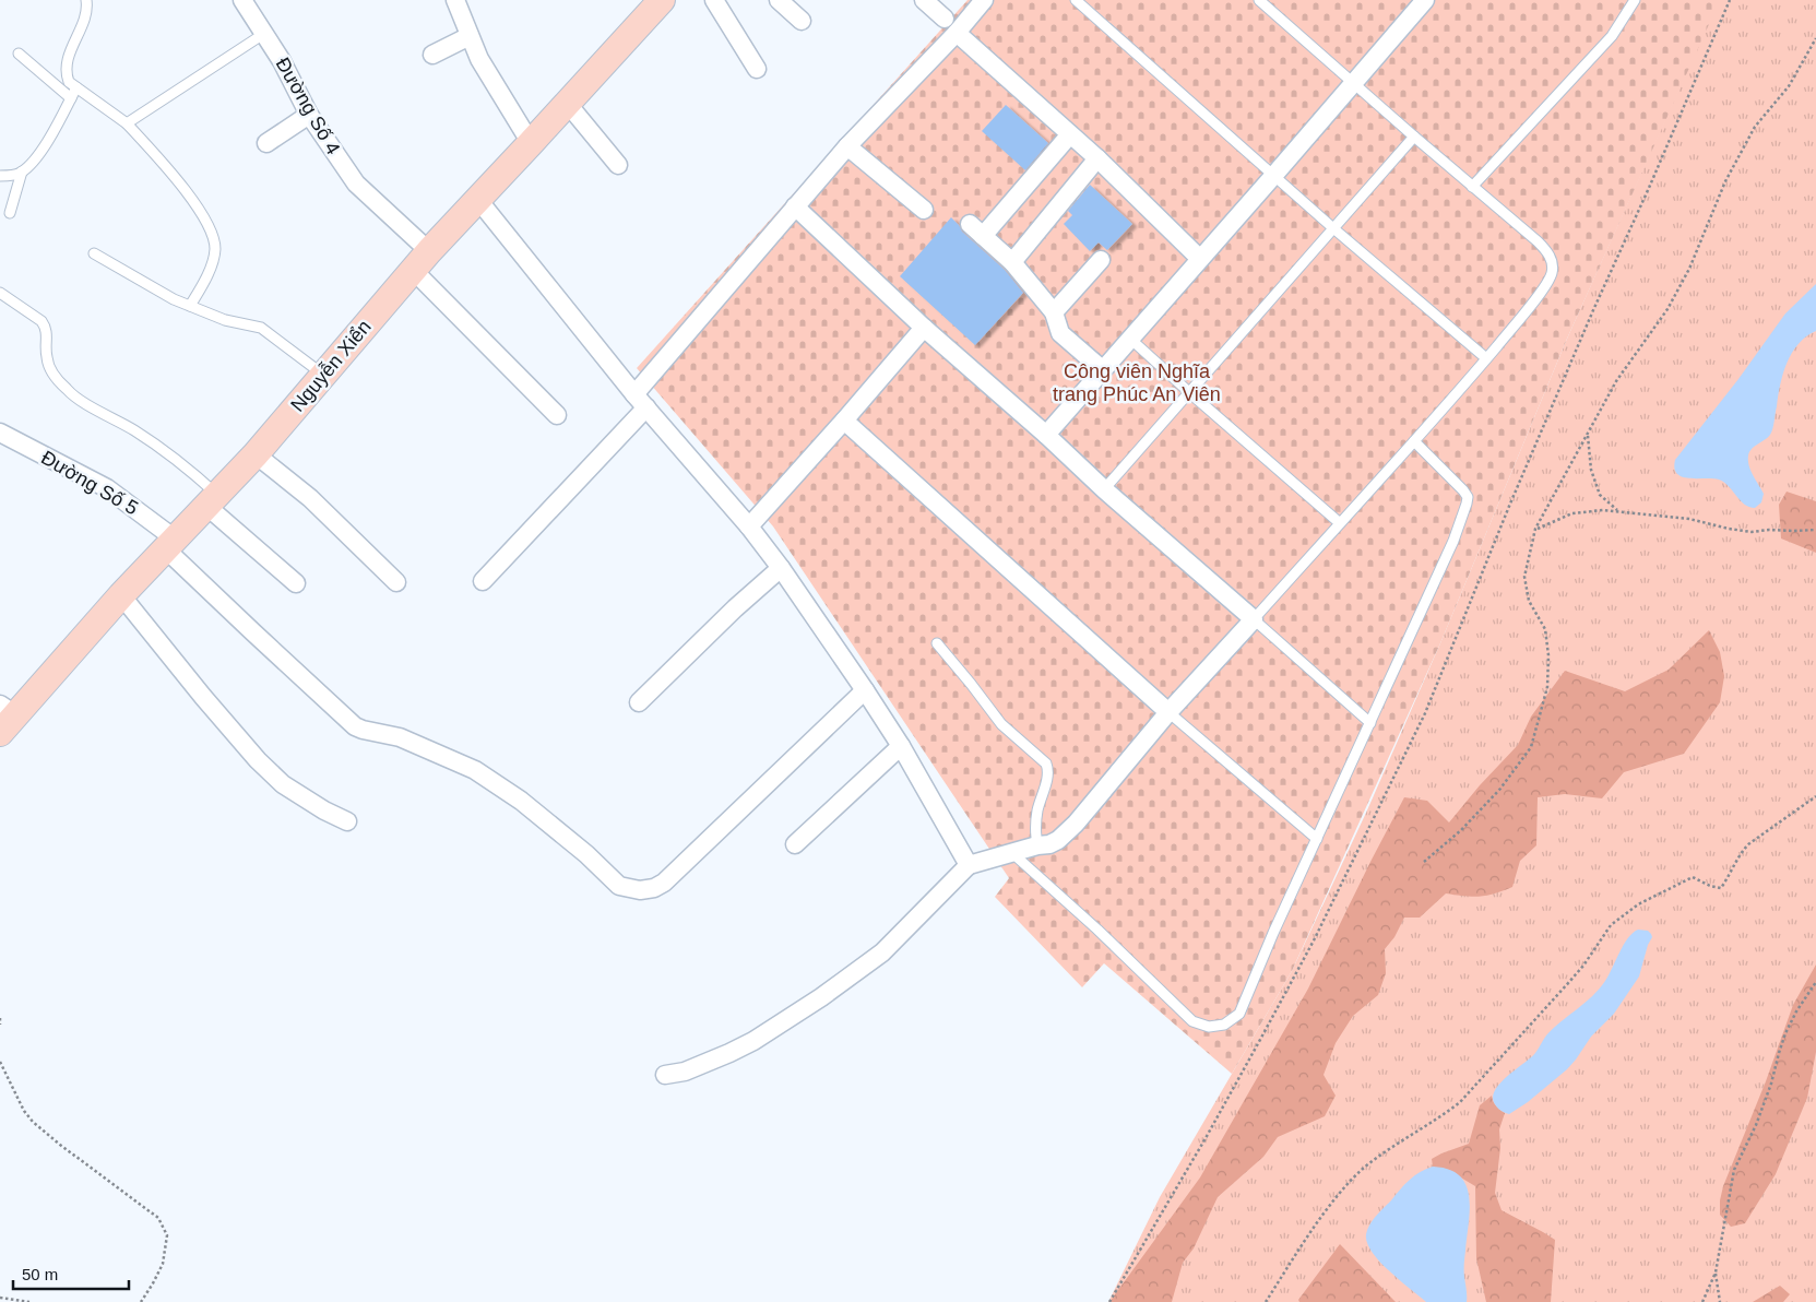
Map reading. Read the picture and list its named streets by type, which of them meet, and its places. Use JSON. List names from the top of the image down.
{
  "streets": {
    "main road": ["Nguyễn Xiển"],
    "street": ["Đường Số 4", "Đường Số 5"]
  },
  "crossings": [
    ["Đường Số 4", "Nguyễn Xiển"],
    ["Nguyễn Xiển", "Đường Số 5"]
  ],
  "parks": ["Công viên Nghĩa trang Phúc An Viên"],
  "scale_bar": "50 m"
}
